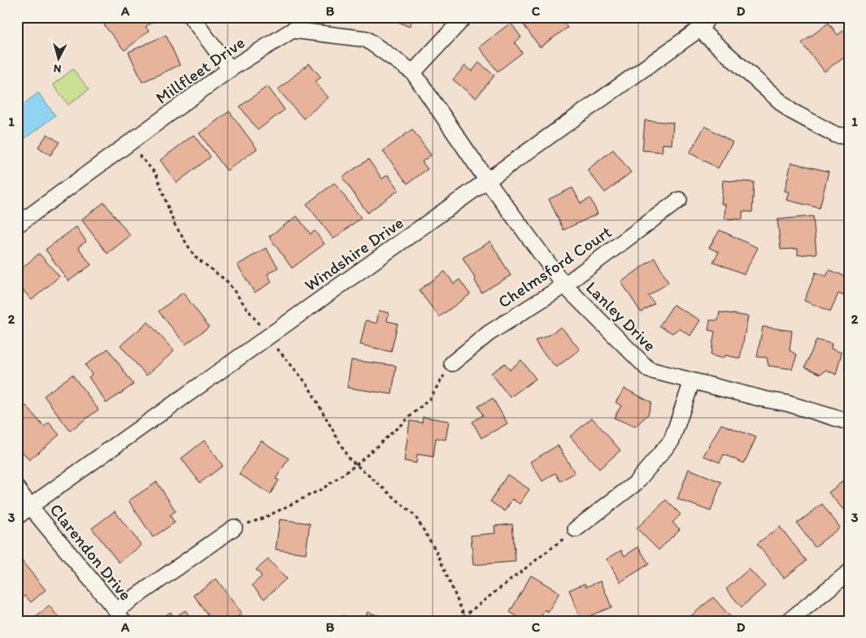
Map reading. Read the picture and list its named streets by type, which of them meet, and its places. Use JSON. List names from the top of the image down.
{
  "streets": {
    "street": [
      "Millfleet Drive",
      "Windshire Drive",
      "Chelmsford Court",
      "Lanley Drive",
      "Clarendon Drive"
    ]
  },
  "crossings": [
    ["Millfleet Drive", "Windshire Drive"],
    ["Millfleet Drive", "Lanley Drive"],
    ["Windshire Drive", "Lanley Drive"],
    ["Windshire Drive", "Clarendon Drive"],
    ["Chelmsford Court", "Lanley Drive"]
  ],
  "north": "bottom",
  "grid": {
    "columns": [
      "A",
      "B",
      "C",
      "D"
    ],
    "rows": ["1", "2", "3"]
  }
}
